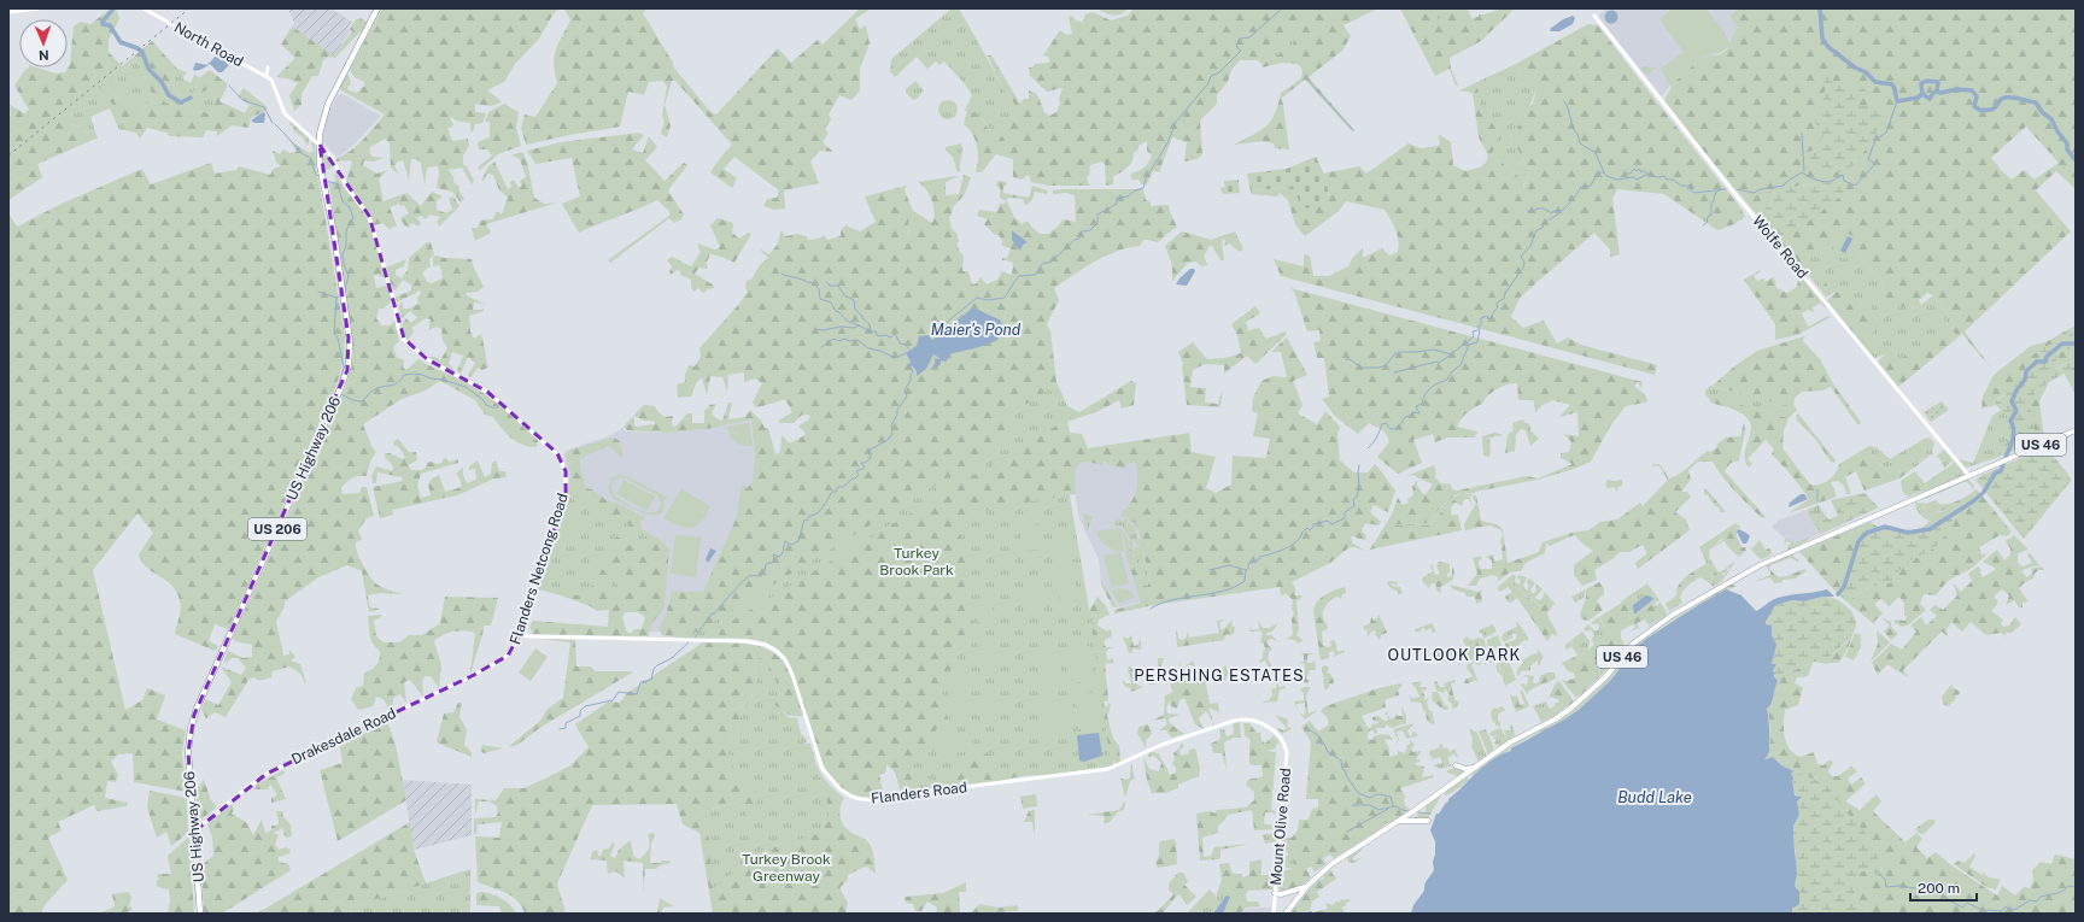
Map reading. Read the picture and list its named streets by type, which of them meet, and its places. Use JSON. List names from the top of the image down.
{
  "streets": {
    "highway": ["US Highway 206", "US 206"],
    "main road": [
      "North Road",
      "Wolfe Road",
      "US 46",
      "Flanders Netcong Road",
      "Drakesdale Road",
      "Flanders Road",
      "Mount Olive Road"
    ]
  },
  "crossings": [
    ["North Road", "Flanders Netcong Road"],
    ["Wolfe Road", "US 46"],
    ["US Highway 206", "Flanders Netcong Road"],
    ["US Highway 206", "Drakesdale Road"],
    ["Flanders Netcong Road", "Drakesdale Road"],
    ["Flanders Netcong Road", "Flanders Road"],
    ["Flanders Road", "Mount Olive Road"]
  ],
  "districts": ["OUTLOOK PARK", "PERSHING ESTATES"],
  "water": ["Maier's Pond", "Budd Lake"],
  "parks": ["Turkey Brook Park", "Turkey Brook Greenway"],
  "scale_bar": "200 m",
  "north": "bottom"
}
